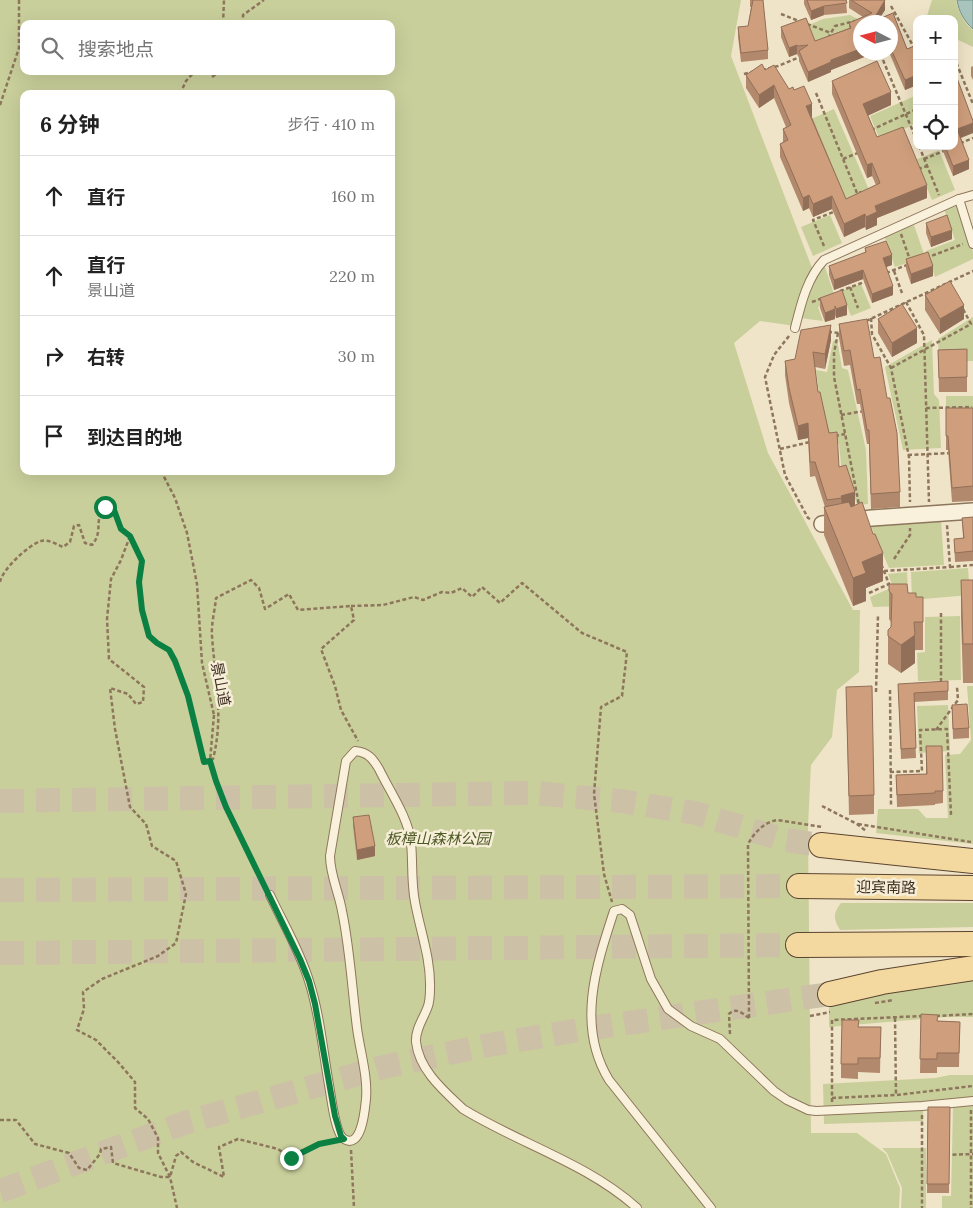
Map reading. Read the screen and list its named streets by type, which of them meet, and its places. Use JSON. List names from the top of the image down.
{
  "streets": {
    "main road": ["迎宾南路"],
    "path": ["景山道"]
  },
  "parks": ["板樟山森林公园"],
  "north": "left",
  "page": {
    "map_buttons": ["+", "−"],
    "search": "搜索地点",
    "heading": ["6 分钟", "步行 · 410 m"],
    "list": [
      ["直行", "160 m"],
      ["直行", "景山道", "220 m"],
      ["右转", "30 m"],
      "到达目的地"
    ]
  }
}
